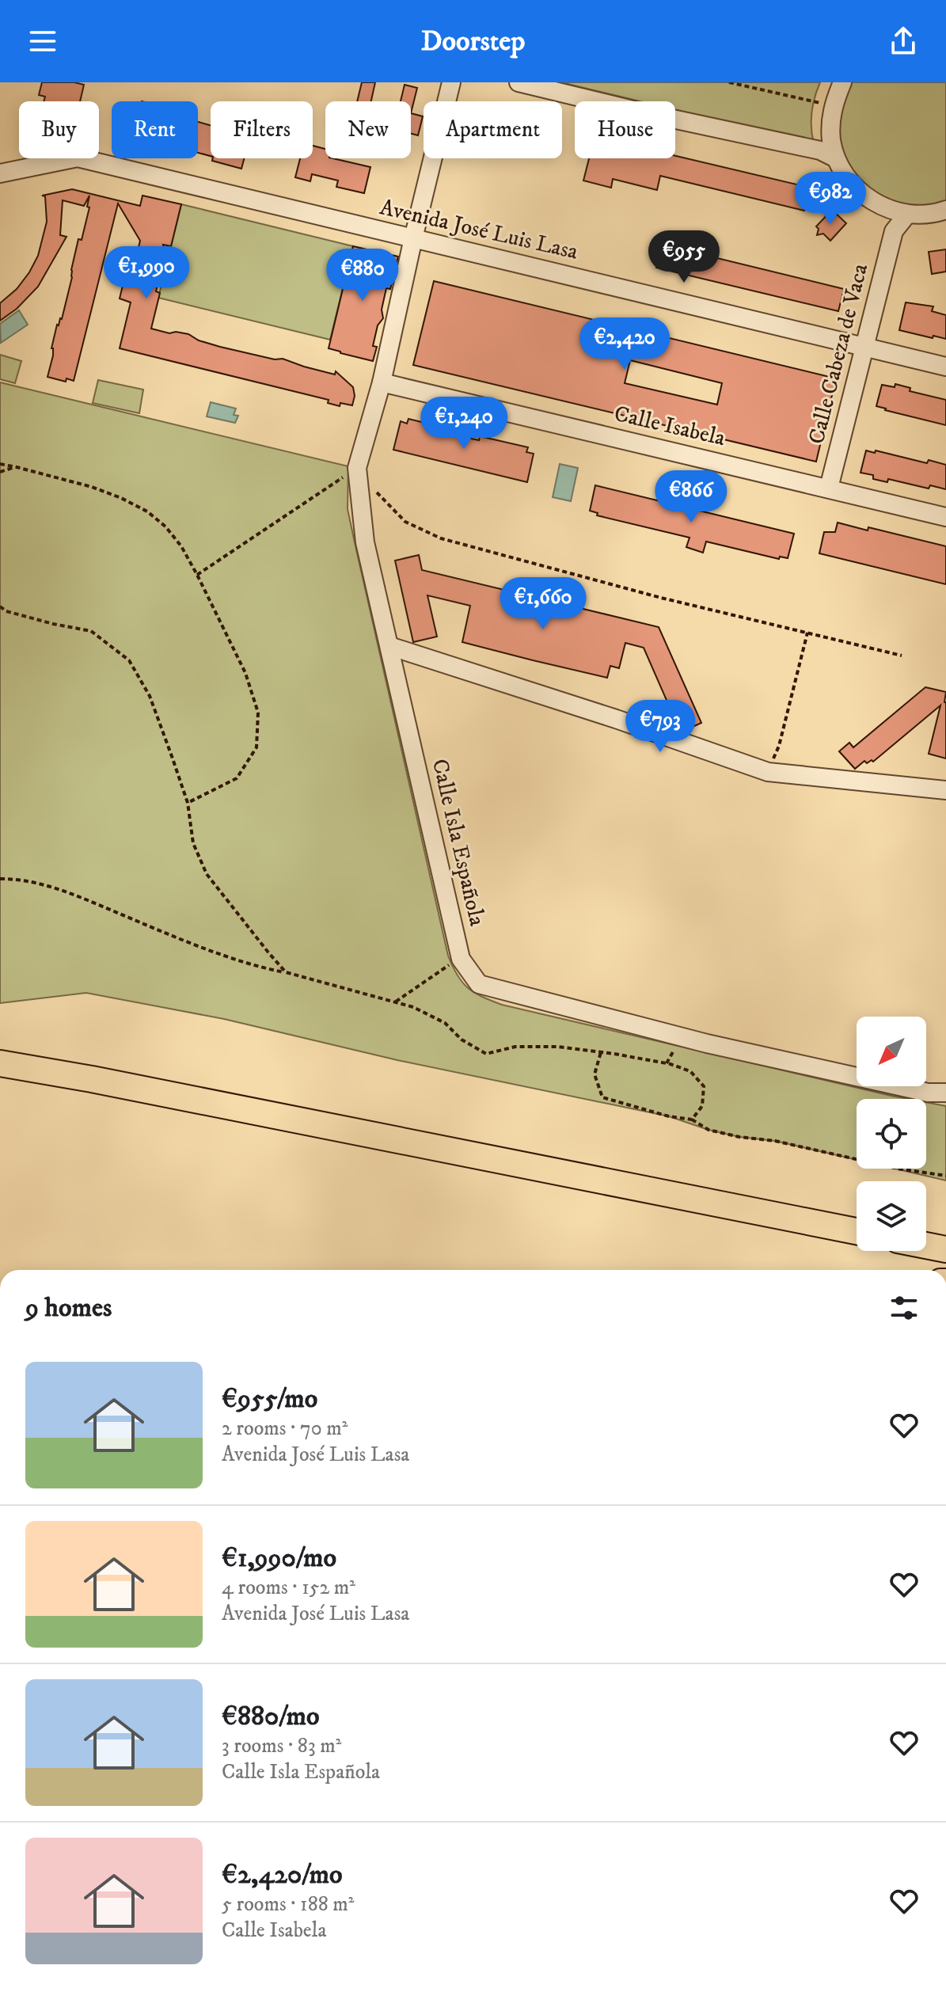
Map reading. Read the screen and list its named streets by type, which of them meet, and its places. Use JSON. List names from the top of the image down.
{
  "streets": {
    "street": [
      "Avenida José Luis Lasa",
      "Calle Cabeza de Vaca",
      "Calle Isabela",
      "Calle Isla Española"
    ]
  },
  "crossings": [
    ["Avenida José Luis Lasa", "Calle Cabeza de Vaca"],
    ["Avenida José Luis Lasa", "Calle Isla Española"],
    ["Calle Cabeza de Vaca", "Calle Isabela"],
    ["Calle Isabela", "Calle Isla Española"]
  ],
  "north": "bottom left",
  "page": {
    "header": "Doorstep",
    "chip": [
      "Buy",
      "Rent",
      "Filters",
      "New",
      "Apartment",
      "House"
    ],
    "price": [
      "€982",
      "€955",
      "€1,990",
      "€880",
      "€2,420",
      "€1,240",
      "€866",
      "€1,660",
      "€793"
    ],
    "heading": "9 homes",
    "list": [
      {
        "name": "€955/mo",
        "note": "2 rooms · 70 m² · Avenida José Luis Lasa"
      },
      {
        "name": "€1,990/mo",
        "note": "4 rooms · 152 m² · Avenida José Luis Lasa"
      },
      {
        "name": "€880/mo",
        "note": "3 rooms · 83 m² · Calle Isla Española"
      },
      {
        "name": "€2,420/mo",
        "note": "5 rooms · 188 m² · Calle Isabela"
      }
    ]
  }
}
